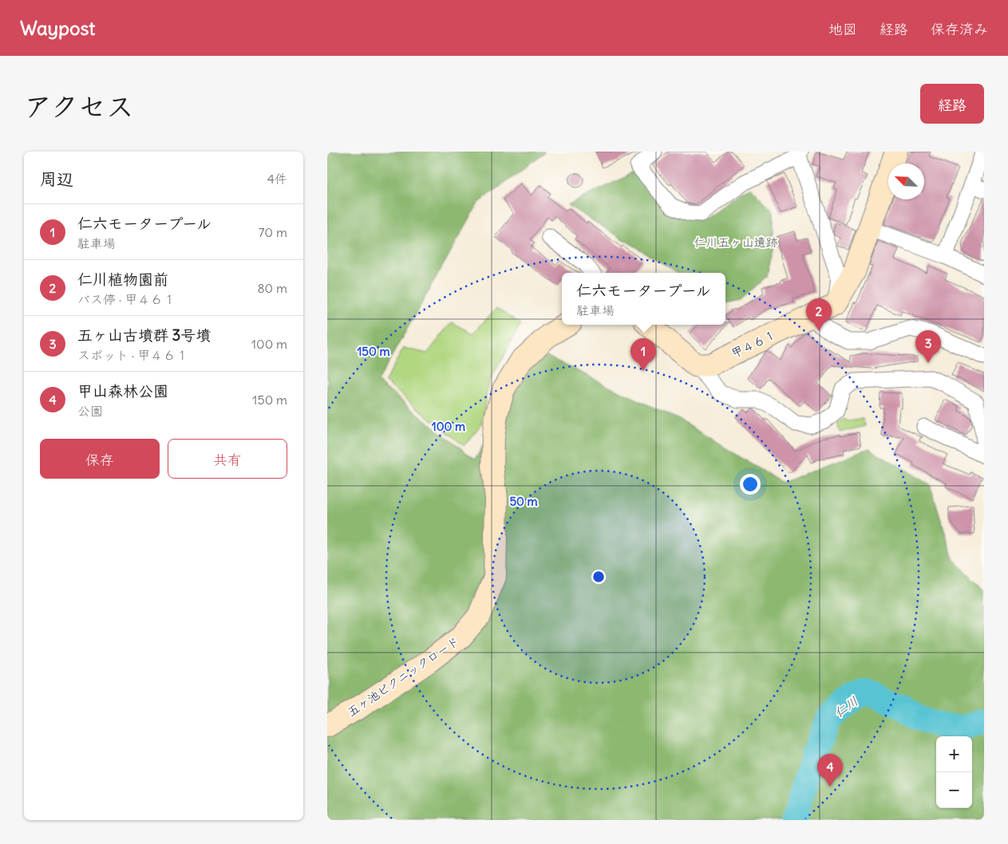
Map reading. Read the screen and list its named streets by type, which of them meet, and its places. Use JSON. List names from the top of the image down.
{
  "streets": {
    "street": ["甲４６１", "五ヶ池ピクニックロード"]
  },
  "water": ["仁川"],
  "parks": ["仁川五ヶ山遺跡"],
  "north": "top left",
  "page": {
    "header": "Waypost",
    "nav": ["地図", "経路", "保存済み"],
    "title": "アクセス",
    "buttons": [
      "経路",
      ["保存", "共有"]
    ],
    "heading": ["周辺", "4件"],
    "list": [
      {
        "mark": "1",
        "name": "仁六モータープール",
        "note": "駐車場",
        "value": "70 m"
      },
      {
        "mark": "2",
        "name": "仁川植物園前",
        "note": "バス停 · 甲４６１",
        "value": "80 m"
      },
      {
        "mark": "3",
        "name": "五ヶ山古墳群 3号墳",
        "note": "スポット · 甲４６１",
        "value": "100 m"
      },
      {
        "mark": "4",
        "name": "甲山森林公園",
        "note": "公園",
        "value": "150 m"
      }
    ],
    "popup": ["仁六モータープール", "駐車場"],
    "pins": [
      "2",
      "3",
      "1",
      "4"
    ],
    "map_buttons": ["+", "−"]
  },
  "rings": ["150 m", "100 m", "50 m"]
}
